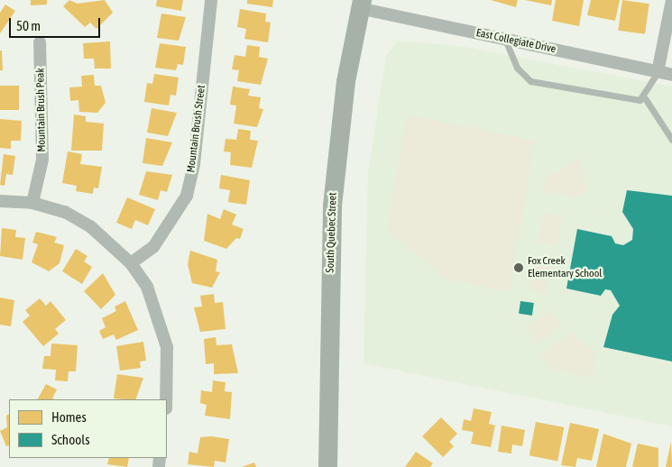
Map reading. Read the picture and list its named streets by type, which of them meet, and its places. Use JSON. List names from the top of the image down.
{
  "streets": {
    "main road": ["South Quebec Street"],
    "street": ["East Collegiate Drive", "Mountain Brush Peak", "Mountain Brush Street"]
  },
  "crossings": [
    ["East Collegiate Drive", "South Quebec Street"]
  ],
  "places": ["Fox Creek Elementary School"],
  "legend": ["Homes", "Schools"],
  "scale_bar": "50 m"
}
